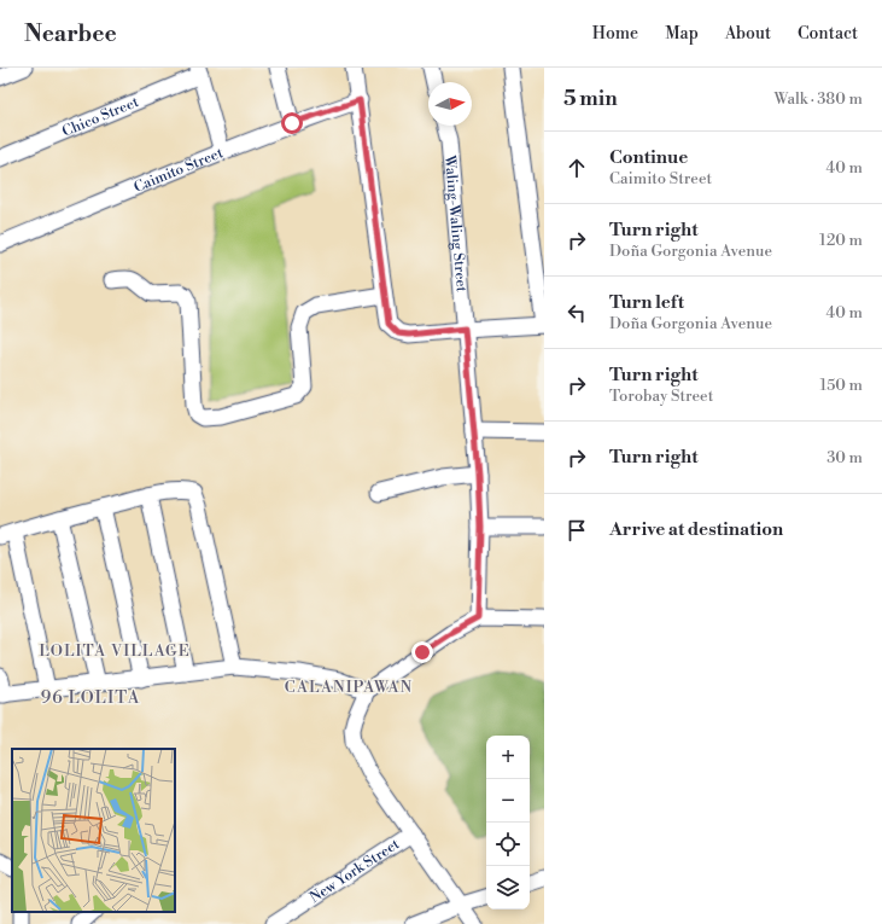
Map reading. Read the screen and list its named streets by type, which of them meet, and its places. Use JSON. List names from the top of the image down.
{
  "streets": {
    "street": [
      "Chico Street",
      "Caimito Street",
      "Waling-Waling Street",
      "New York Street"
    ]
  },
  "districts": ["LOLITA VILLAGE", "CALANIPAWAN", "96 LOLITA"],
  "north": "right",
  "page": {
    "header": "Nearbee",
    "nav": [
      "Home",
      "Map",
      "About",
      "Contact"
    ],
    "heading": ["5 min", "Walk · 380 m"],
    "list": [
      ["Continue", "Caimito Street", "40 m"],
      ["Turn right", "Doña Gorgonia Avenue", "120 m"],
      ["Turn left", "Doña Gorgonia Avenue", "40 m"],
      ["Turn right", "Torobay Street", "150 m"],
      ["Turn right", "30 m"],
      "Arrive at destination"
    ],
    "map_buttons": ["+", "−"]
  }
}
